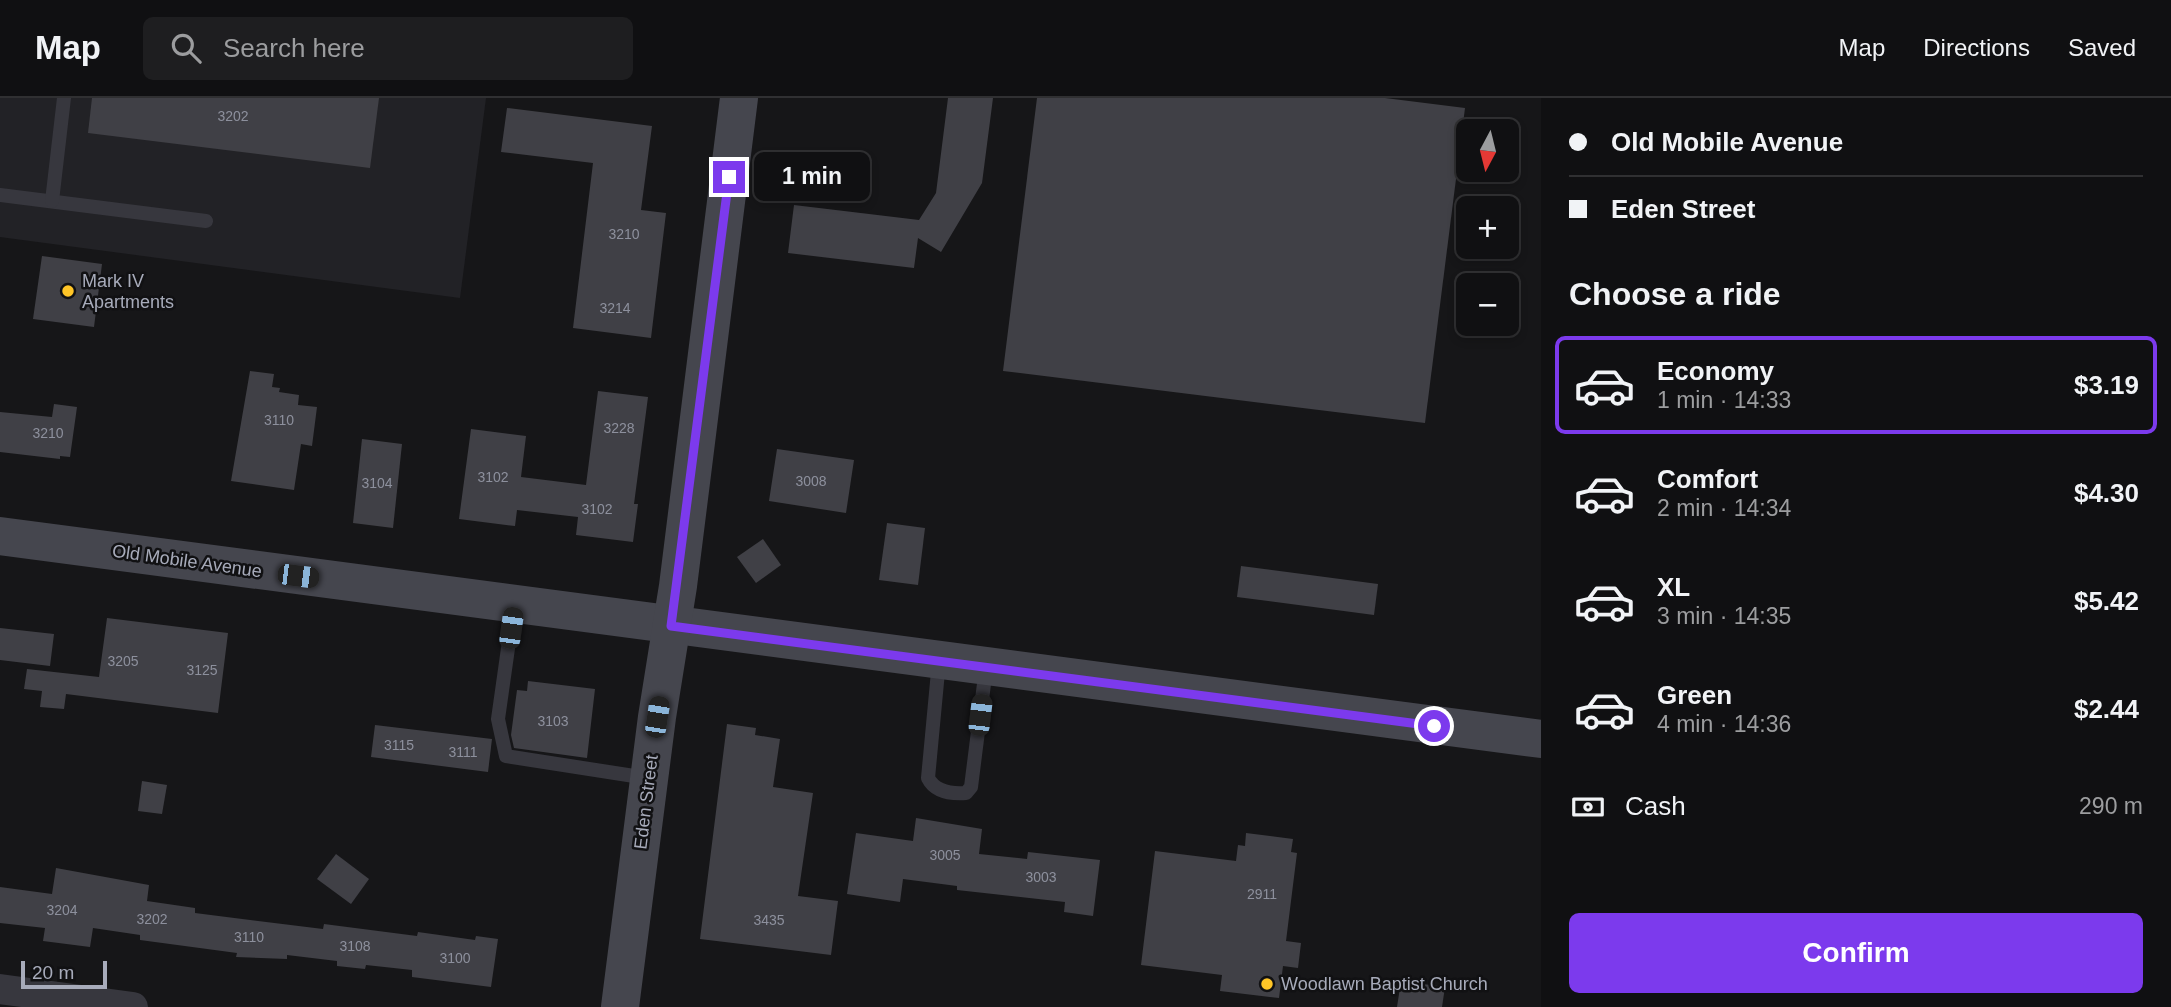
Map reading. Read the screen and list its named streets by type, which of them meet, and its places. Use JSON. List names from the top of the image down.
{
  "streets": {
    "main road": ["Old Mobile Avenue", "Eden Street"]
  },
  "crossings": [
    ["Old Mobile Avenue", "Eden Street"]
  ],
  "places": ["Mark IV Apartments", "Woodlawn Baptist Church"],
  "house_numbers": [
    "3202",
    "3210",
    "3214",
    "3110",
    "3228",
    "3210",
    "3102",
    "3008",
    "3104",
    "3102",
    "3205",
    "3125",
    "3103",
    "3115",
    "3111",
    "3005",
    "3003",
    "2911",
    "3204",
    "3202",
    "3435",
    "3110",
    "3108",
    "3100"
  ],
  "scale_bar": "20 m",
  "north": "bottom",
  "page": {
    "header": "Map",
    "search": "Search here",
    "nav": ["Map", "Directions", "Saved"],
    "banner": ["Old Mobile Avenue", "Eden Street"],
    "map_buttons": ["+", "−"],
    "bubble": "1 min",
    "heading": "Choose a ride",
    "list": [
      {
        "name": "Economy",
        "note": "1 min · 14:33",
        "value": "$3.19"
      },
      {
        "name": "Comfort",
        "note": "2 min · 14:34",
        "value": "$4.30"
      },
      {
        "name": "XL",
        "note": "3 min · 14:35",
        "value": "$5.42"
      },
      {
        "name": "Green",
        "note": "4 min · 14:36",
        "value": "$2.44"
      }
    ],
    "pay": ["Cash", "290 m"],
    "buttons": "Confirm",
    "scale": "20 m"
  }
}
